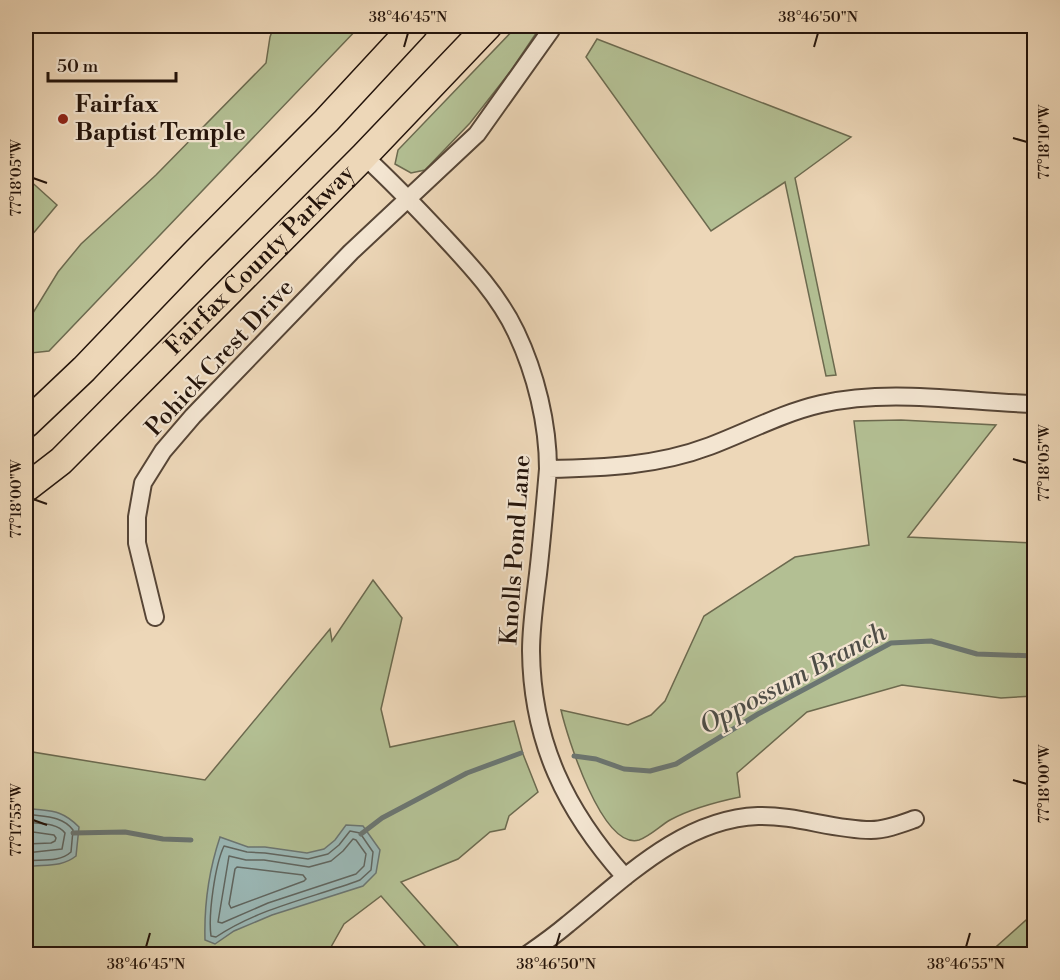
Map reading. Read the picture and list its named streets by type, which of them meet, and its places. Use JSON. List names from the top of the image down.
{
  "streets": {
    "highway": ["Fairfax County Parkway"],
    "street": ["Pohick Crest Drive", "Knolls Pond Lane"]
  },
  "crossings": [
    ["Fairfax County Parkway", "Knolls Pond Lane"],
    ["Pohick Crest Drive", "Knolls Pond Lane"]
  ],
  "water": ["Oppossum Branch"],
  "places": ["Fairfax Baptist Temple"],
  "scale_bar": "50 m",
  "coordinates": [
    "38°46'45\"N",
    "38°46'50\"N",
    "77°18'10\"W",
    "77°18'05\"W",
    "77°18'00\"W",
    "77°17'55\"W",
    "38°46'55\"N"
  ]
}
